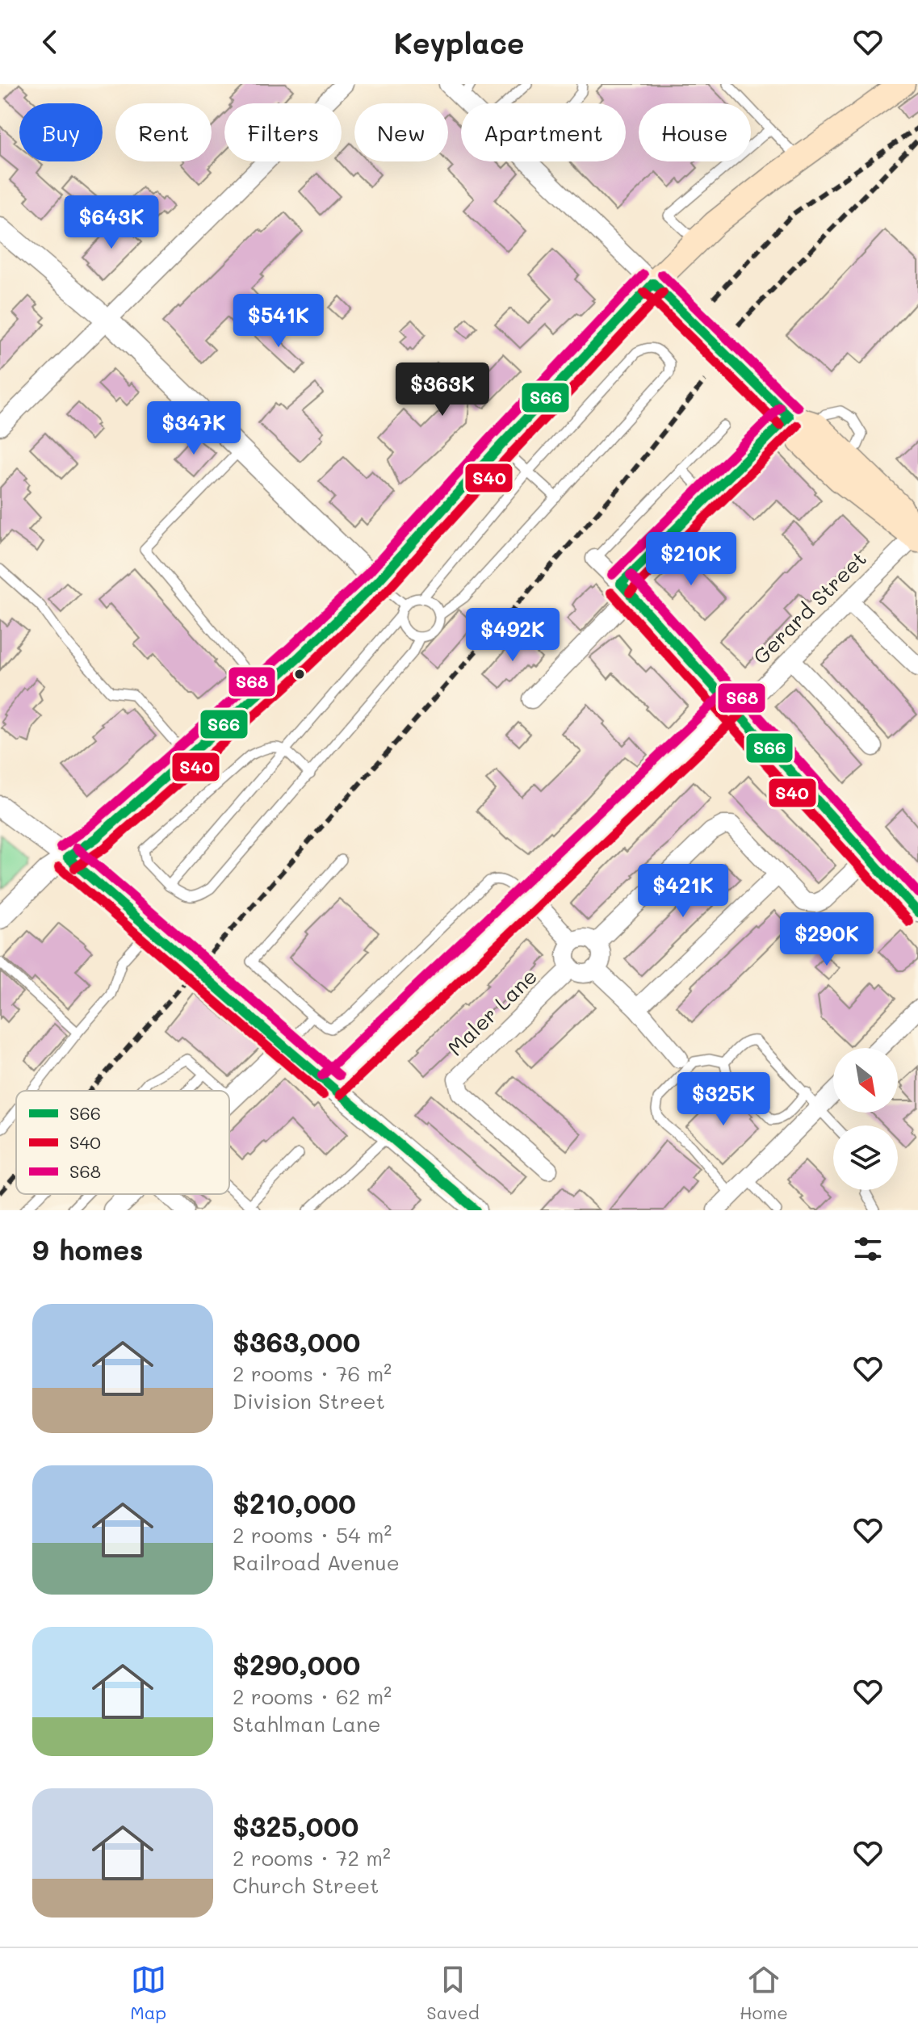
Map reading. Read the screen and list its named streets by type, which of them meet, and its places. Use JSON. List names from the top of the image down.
{
  "streets": {
    "street": ["Gerard Street", "Maler Lane"]
  },
  "lines": ["transit line S68", "transit line S66", "transit line S40"],
  "legend": ["S66", "S40", "S68"],
  "north": "bottom right",
  "page": {
    "header": "Keyplace",
    "chip": [
      "Buy",
      "Rent",
      "Filters",
      "New",
      "Apartment",
      "House"
    ],
    "price": [
      "$643K",
      "$541K",
      "$363K",
      "$347K",
      "$210K",
      "$492K",
      "$421K",
      "$290K",
      "$325K"
    ],
    "heading": "9 homes",
    "list": [
      {
        "name": "$363,000",
        "note": "2 rooms · 76 m² · Division Street"
      },
      {
        "name": "$210,000",
        "note": "2 rooms · 54 m² · Railroad Avenue"
      },
      {
        "name": "$290,000",
        "note": "2 rooms · 62 m² · Stahlman Lane"
      },
      {
        "name": "$325,000",
        "note": "2 rooms · 72 m² · Church Street"
      }
    ],
    "tabs": ["Map", "Saved", "Home"]
  }
}
